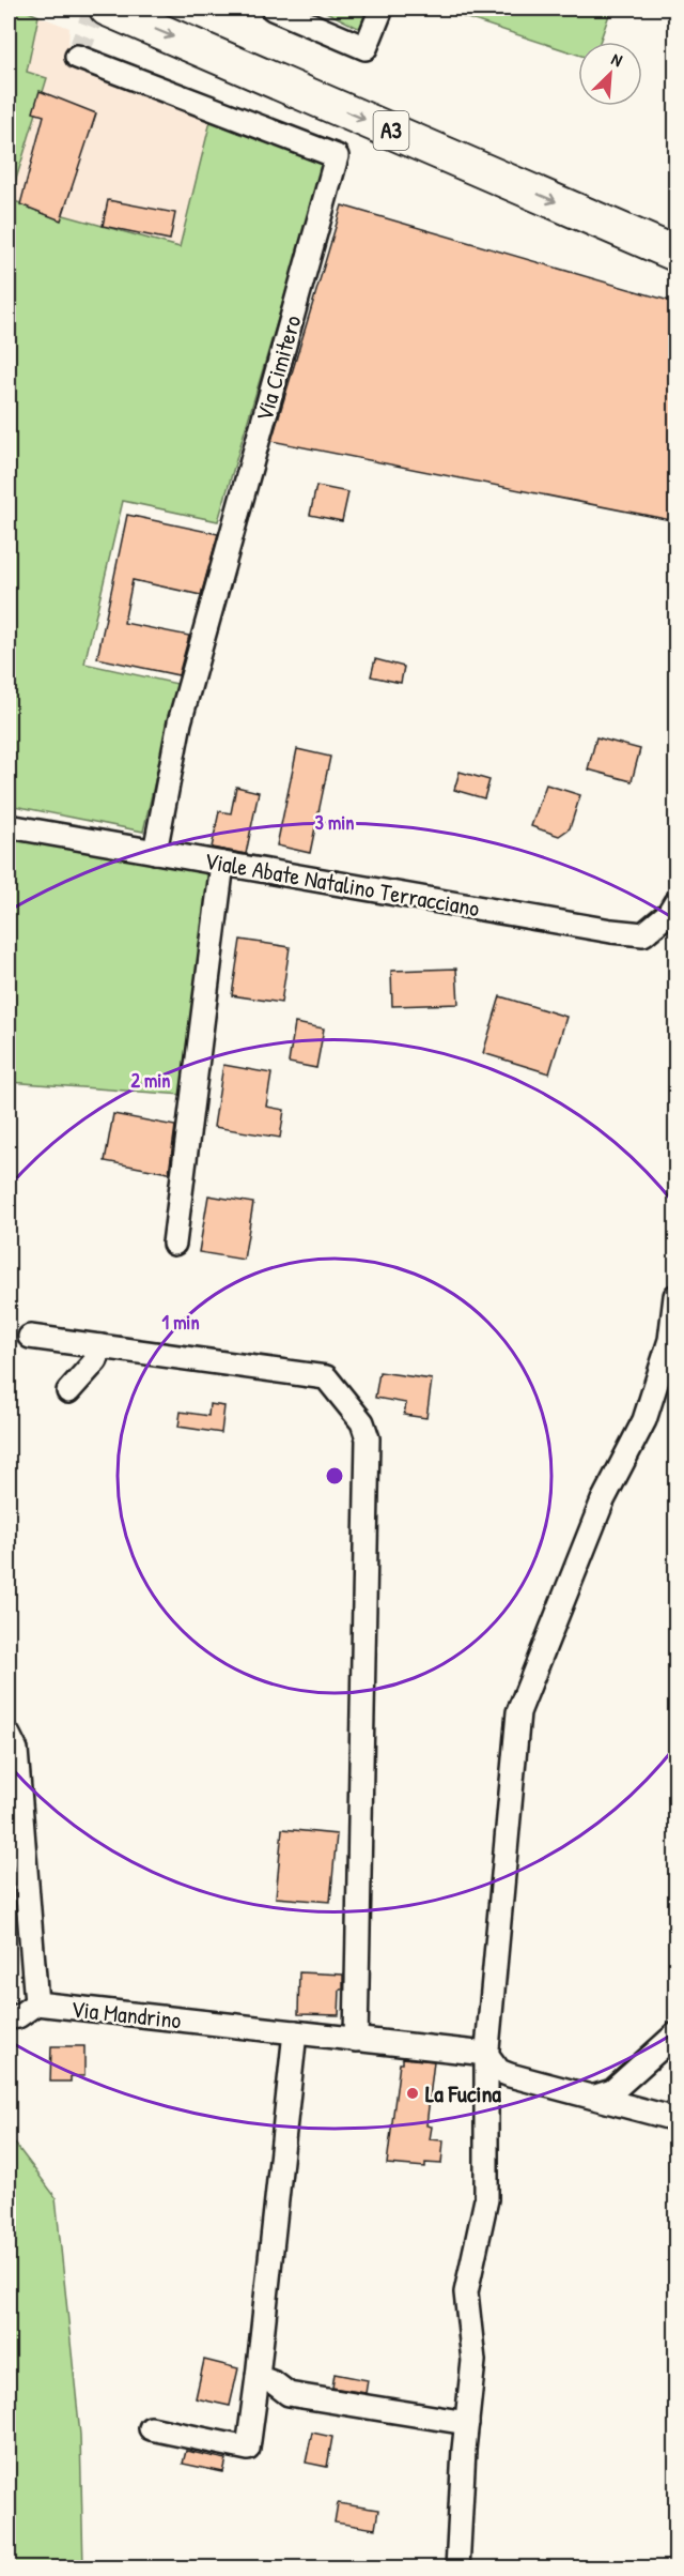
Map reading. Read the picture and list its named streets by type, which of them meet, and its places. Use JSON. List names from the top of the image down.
{
  "streets": {
    "highway": ["A3"],
    "street": ["Via Cimitero", "Viale Abate Natalino Terracciano", "Via Mandrino"]
  },
  "crossings": [
    ["Via Cimitero", "Viale Abate Natalino Terracciano"]
  ],
  "places": ["La Fucina"],
  "north": "top right",
  "rings": ["3 min", "2 min", "1 min"]
}
